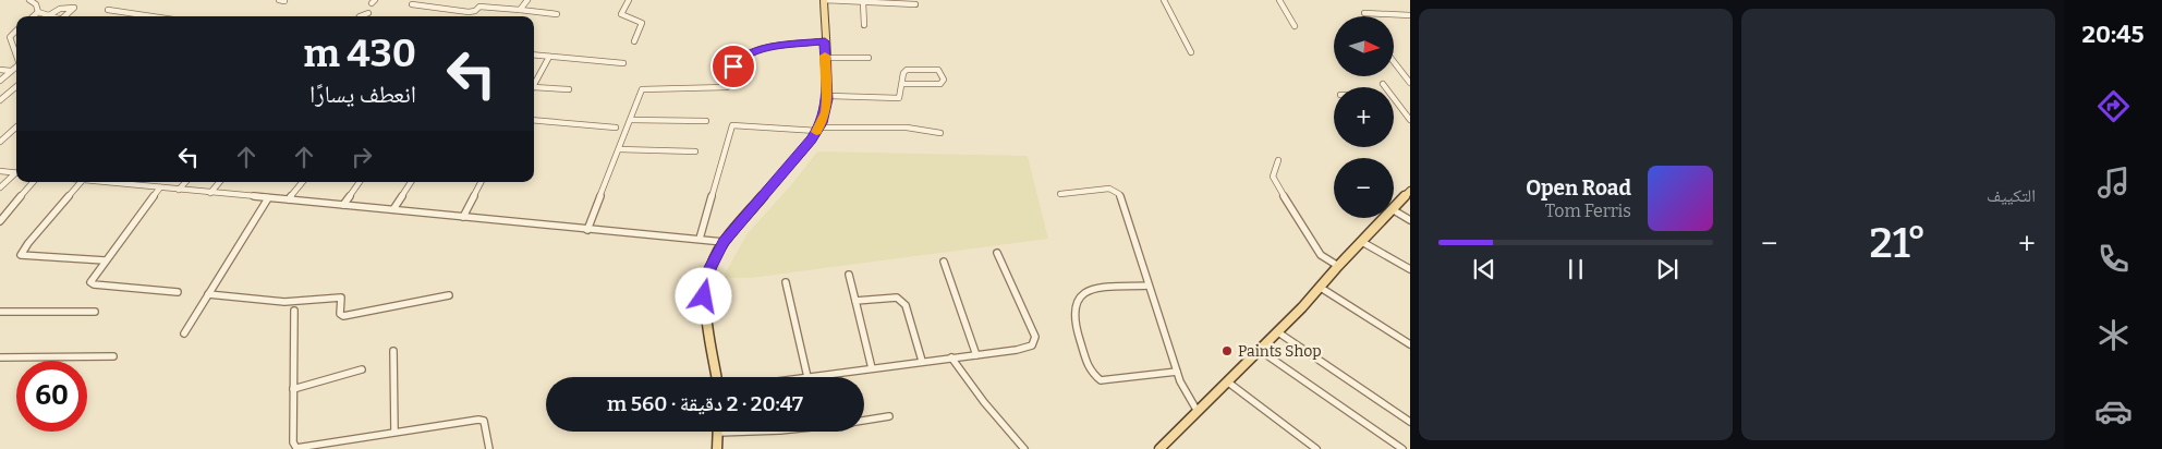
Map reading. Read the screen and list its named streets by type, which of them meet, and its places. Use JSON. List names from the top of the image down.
{
  "places": ["Paints Shop"],
  "north": "right",
  "page": {
    "tabs": "20:45",
    "tile": "التكييف",
    "map_buttons": ["+", "−"],
    "turn": ["430 m", "انعطف يسارًا"],
    "song": ["Open Road", "Tom Ferris"],
    "heat": ["−", "21°", "+"],
    "limit": "60",
    "trip": "20:47 · 2 دقيقة · 560 m"
  }
}
